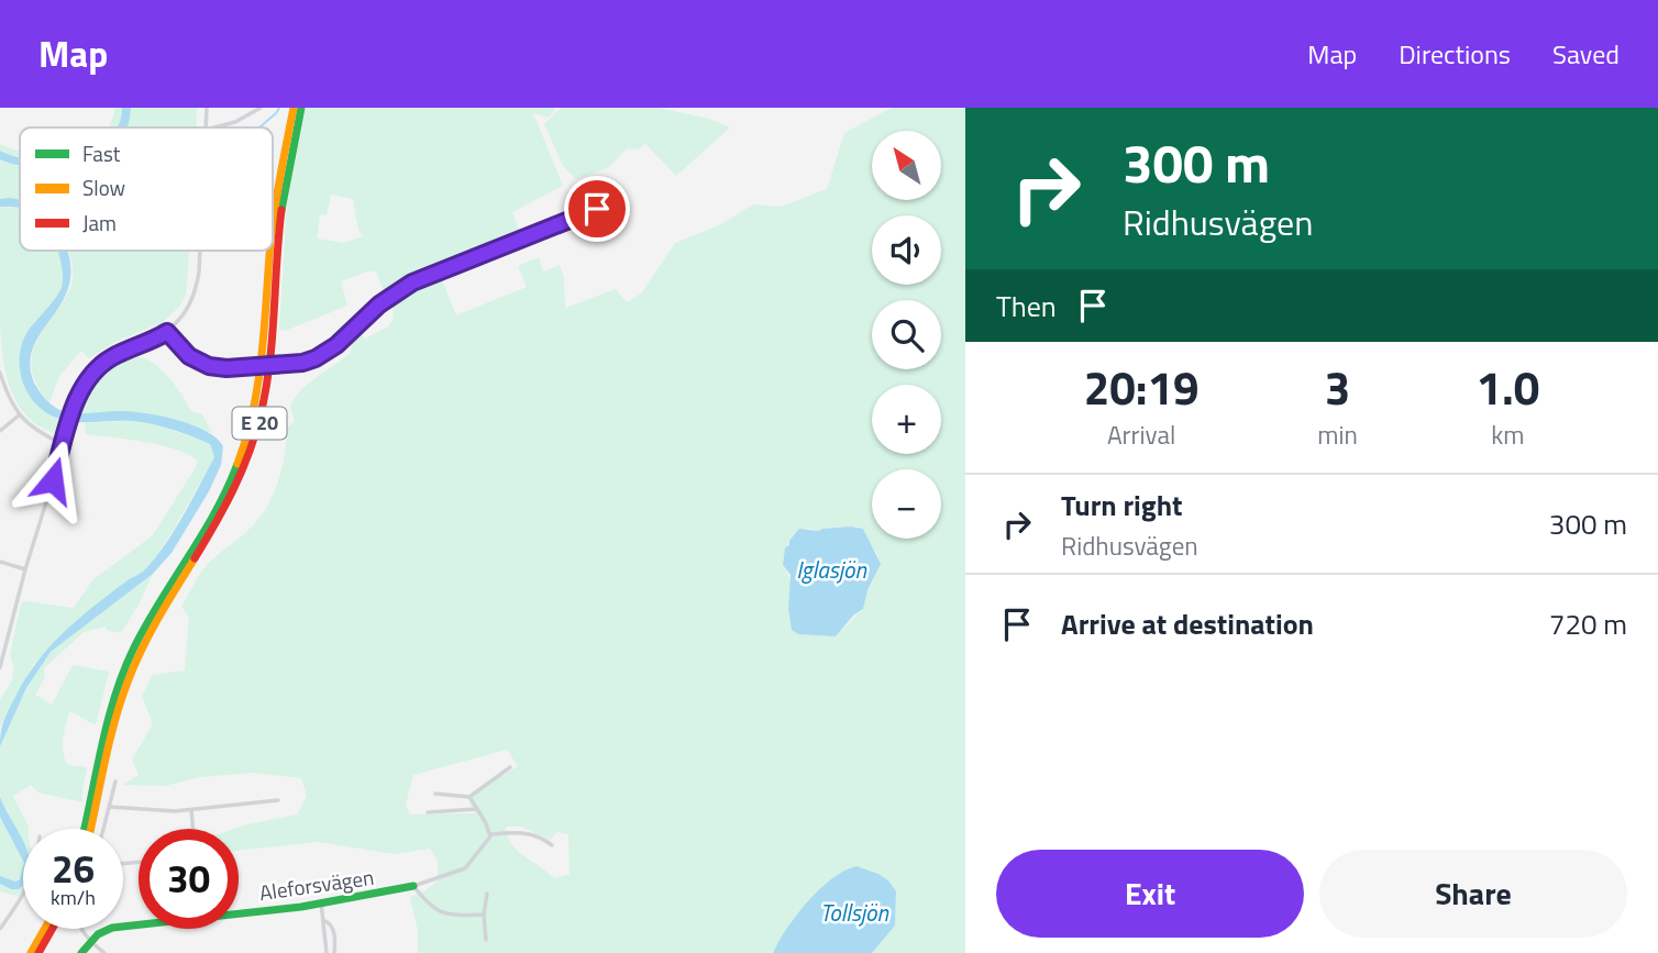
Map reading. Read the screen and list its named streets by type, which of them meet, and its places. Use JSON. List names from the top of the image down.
{
  "streets": {
    "main road": ["E 20", "Aleforsvägen"]
  },
  "water": ["Iglasjön", "Tollsjön"],
  "legend": ["Fast", "Slow", "Jam"],
  "north": "top left",
  "page": {
    "header": "Map",
    "nav": ["Map", "Directions", "Saved"],
    "turn": ["300 m", "Ridhusvägen"],
    "map_buttons": ["+", "−"],
    "then": "Then",
    "eta": [
      "20:19",
      "Arrival",
      "3",
      "min",
      "1.0",
      "km"
    ],
    "list": [
      {
        "name": "Turn right",
        "note": "Ridhusvägen",
        "value": "300 m"
      },
      {
        "name": "Arrive at destination",
        "value": "720 m"
      }
    ],
    "speed": "26 km/h",
    "limit": "30",
    "buttons": ["Exit", "Share"]
  }
}
